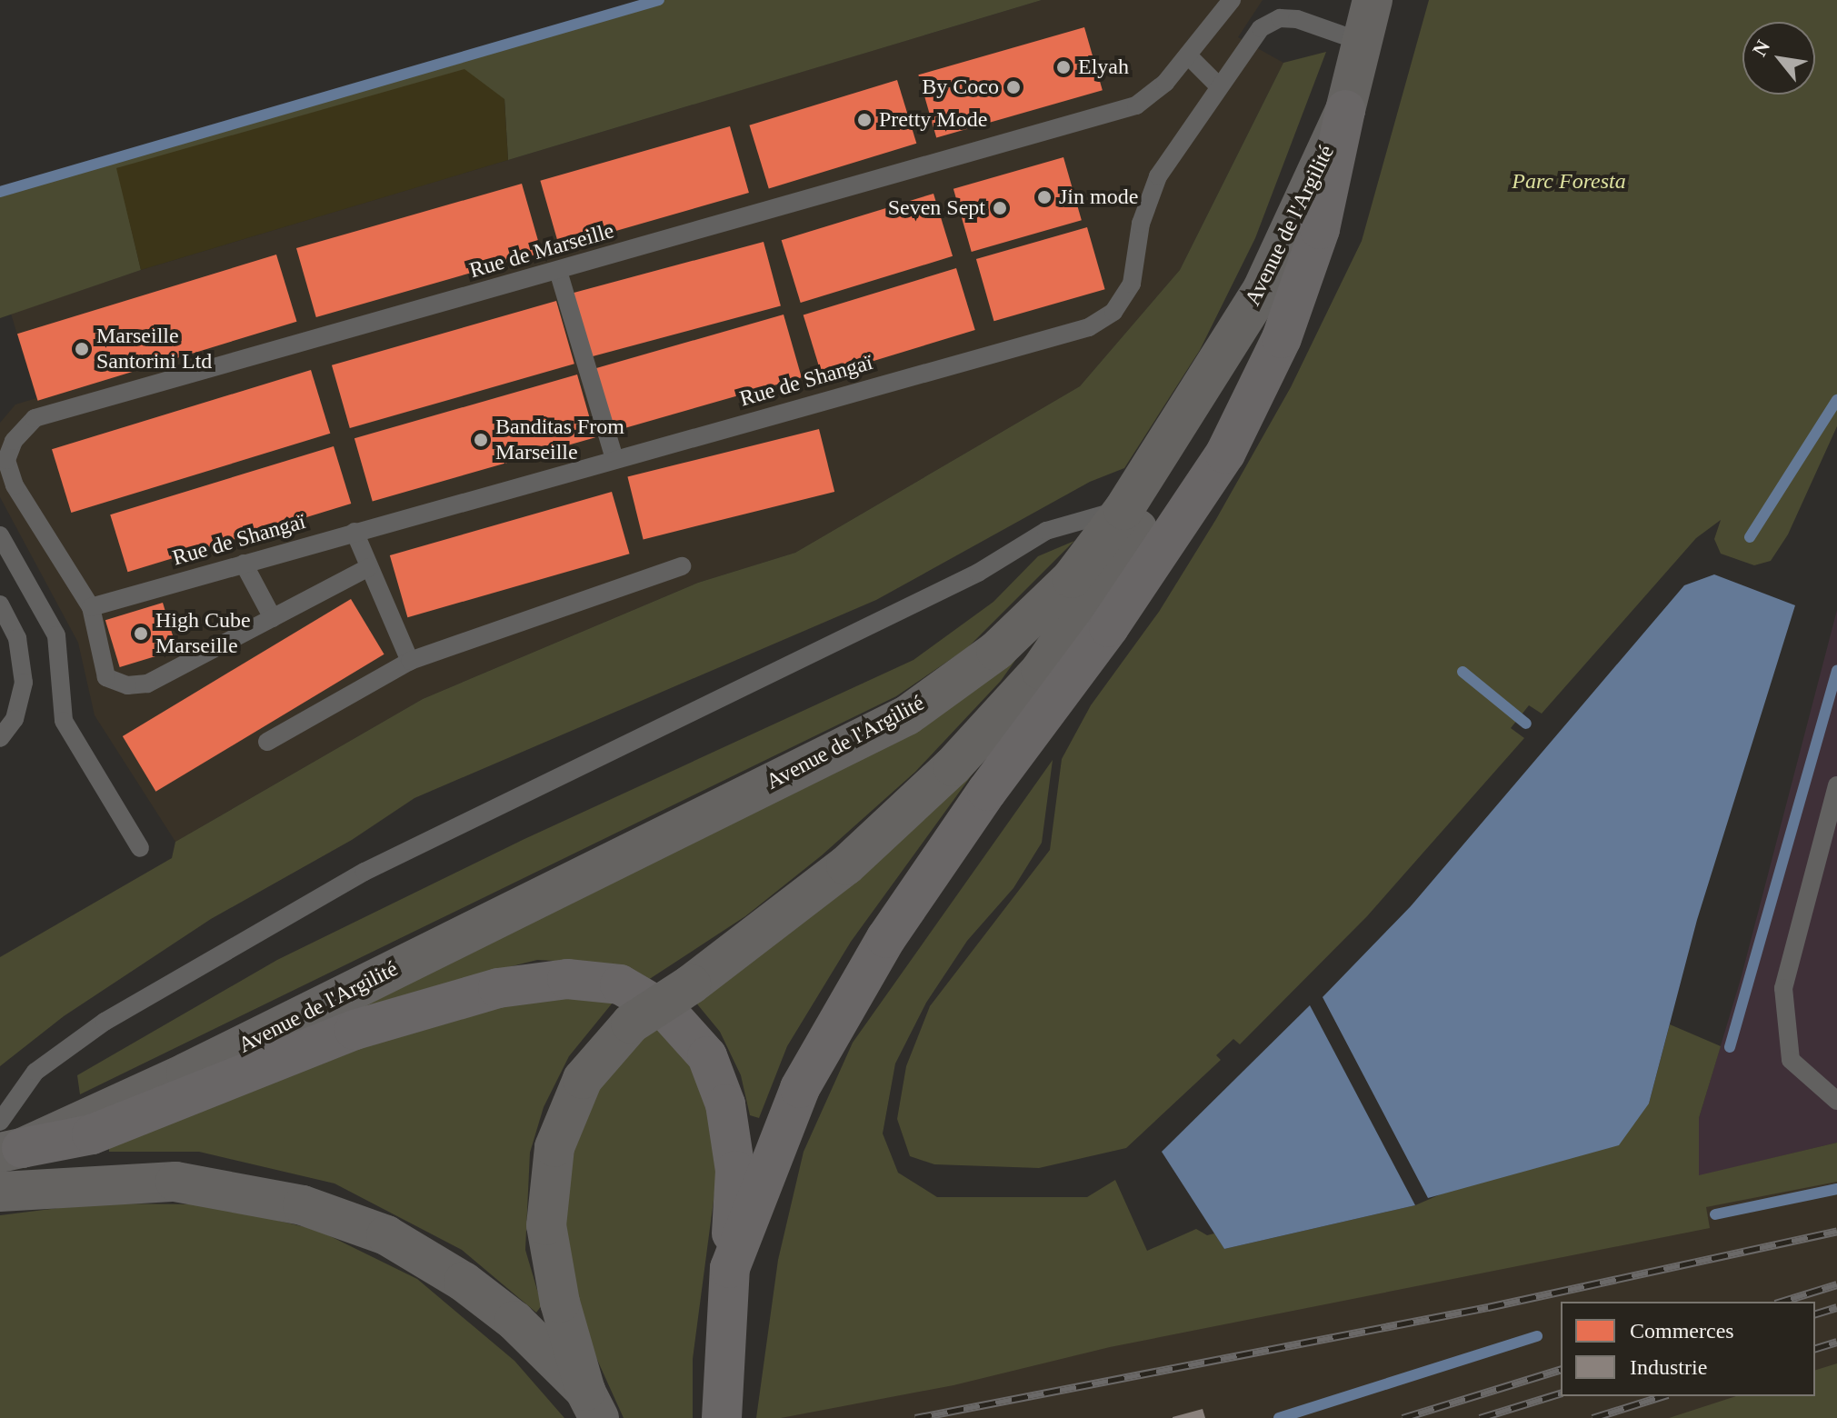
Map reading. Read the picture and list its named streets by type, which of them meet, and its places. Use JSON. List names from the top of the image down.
{
  "streets": {
    "street": ["Avenue de l'Argilité"],
    "lane": ["Rue de Marseille", "Rue de Shangaï"]
  },
  "crossings": [
    ["Avenue de l'Argilité", "Rue de Shangaï"],
    ["Rue de Marseille", "Rue de Shangaï"]
  ],
  "parks": ["Parc Foresta"],
  "places": [
    "Elyah",
    "By Coco",
    "Pretty Mode",
    "Jin mode",
    "Seven Sept",
    "Marseille Santorini Ltd",
    "Banditas From Marseille",
    "High Cube Marseille"
  ],
  "legend": ["Commerces", "Industrie"],
  "north": "top left"
}
